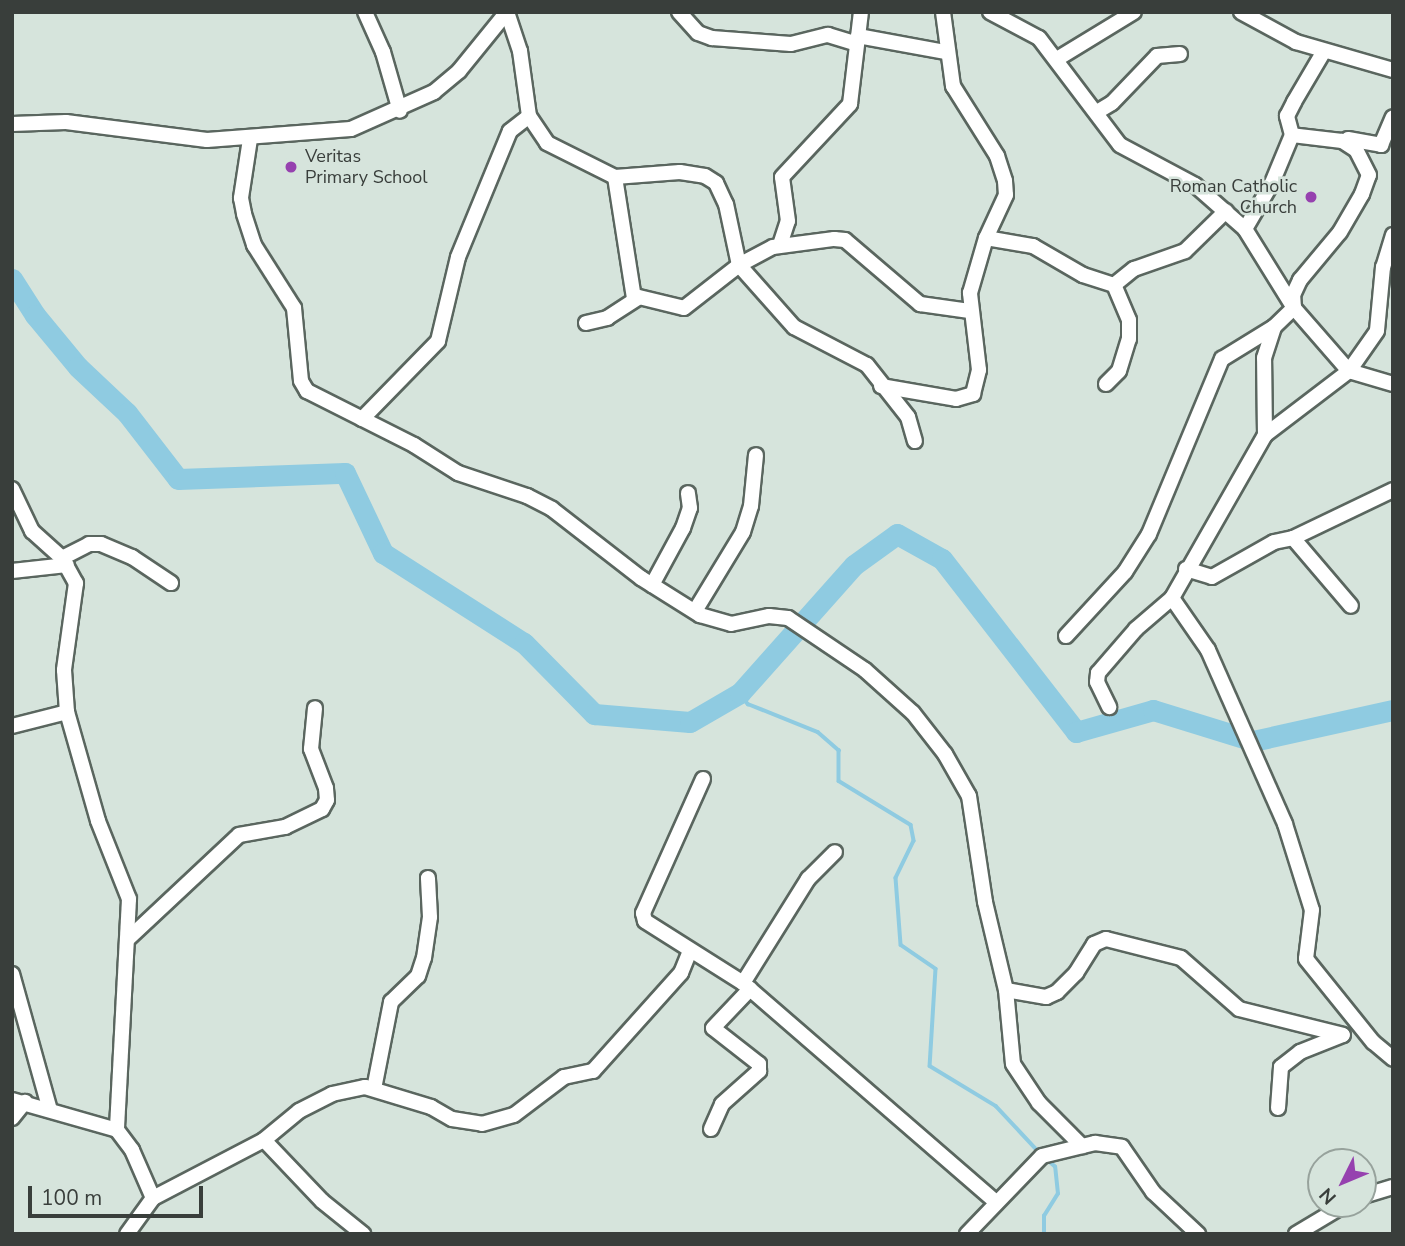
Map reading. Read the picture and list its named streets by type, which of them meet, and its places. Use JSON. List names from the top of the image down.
{
  "places": ["Veritas Primary School", "Roman Catholic Church"],
  "scale_bar": "100 m",
  "north": "bottom left"
}
